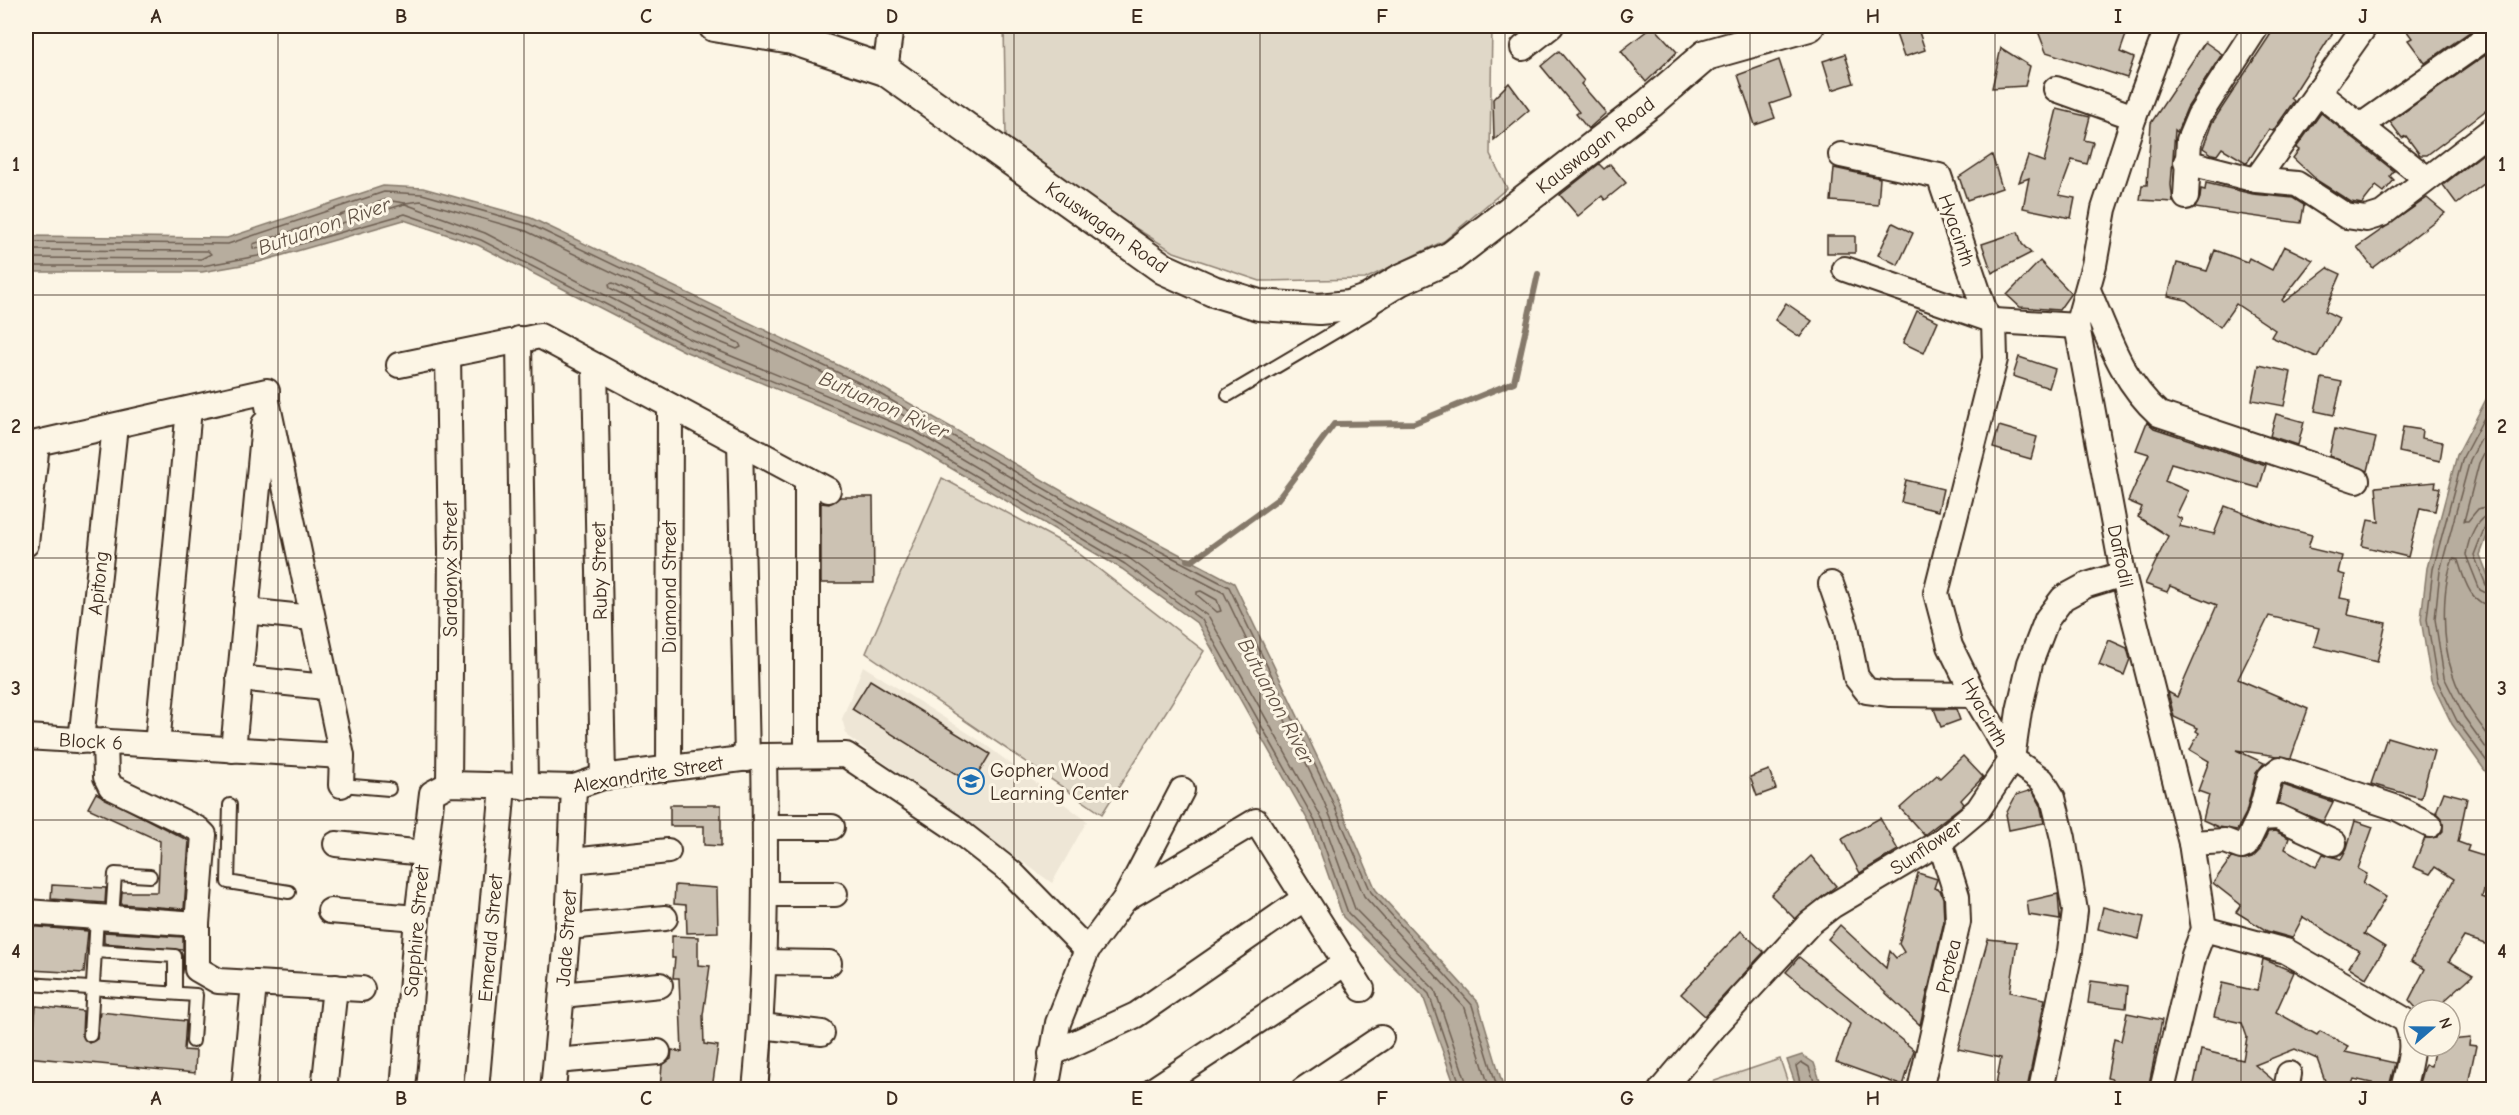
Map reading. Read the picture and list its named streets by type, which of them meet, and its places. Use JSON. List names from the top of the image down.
{
  "streets": {
    "street": [
      "Kauswagan Road",
      "Hyacinth",
      "Daffodil",
      "Sardonyx Street",
      "Ruby Street",
      "Apitong",
      "Diamond Street",
      "Block 6",
      "Alexandrite Street",
      "Sunflower",
      "Sapphire Street",
      "Emerald Street",
      "Jade Street",
      "Protea"
    ]
  },
  "crossings": [
    ["Hyacinth", "Sunflower"],
    ["Daffodil", "Sunflower"],
    ["Sardonyx Street", "Alexandrite Street"],
    ["Sardonyx Street", "Sapphire Street"],
    ["Ruby Street", "Alexandrite Street"],
    ["Apitong", "Block 6"],
    ["Diamond Street", "Alexandrite Street"],
    ["Alexandrite Street", "Sapphire Street"],
    ["Alexandrite Street", "Emerald Street"],
    ["Alexandrite Street", "Jade Street"],
    ["Sunflower", "Protea"]
  ],
  "water": ["Butuanon River"],
  "places": {
    "school or university": ["Gopher Wood Learning Center"]
  },
  "north": "right",
  "grid": {
    "columns": [
      "A",
      "B",
      "C",
      "D",
      "E",
      "F",
      "G",
      "H",
      "I",
      "J"
    ],
    "rows": [
      "1",
      "2",
      "3",
      "4"
    ]
  }
}
